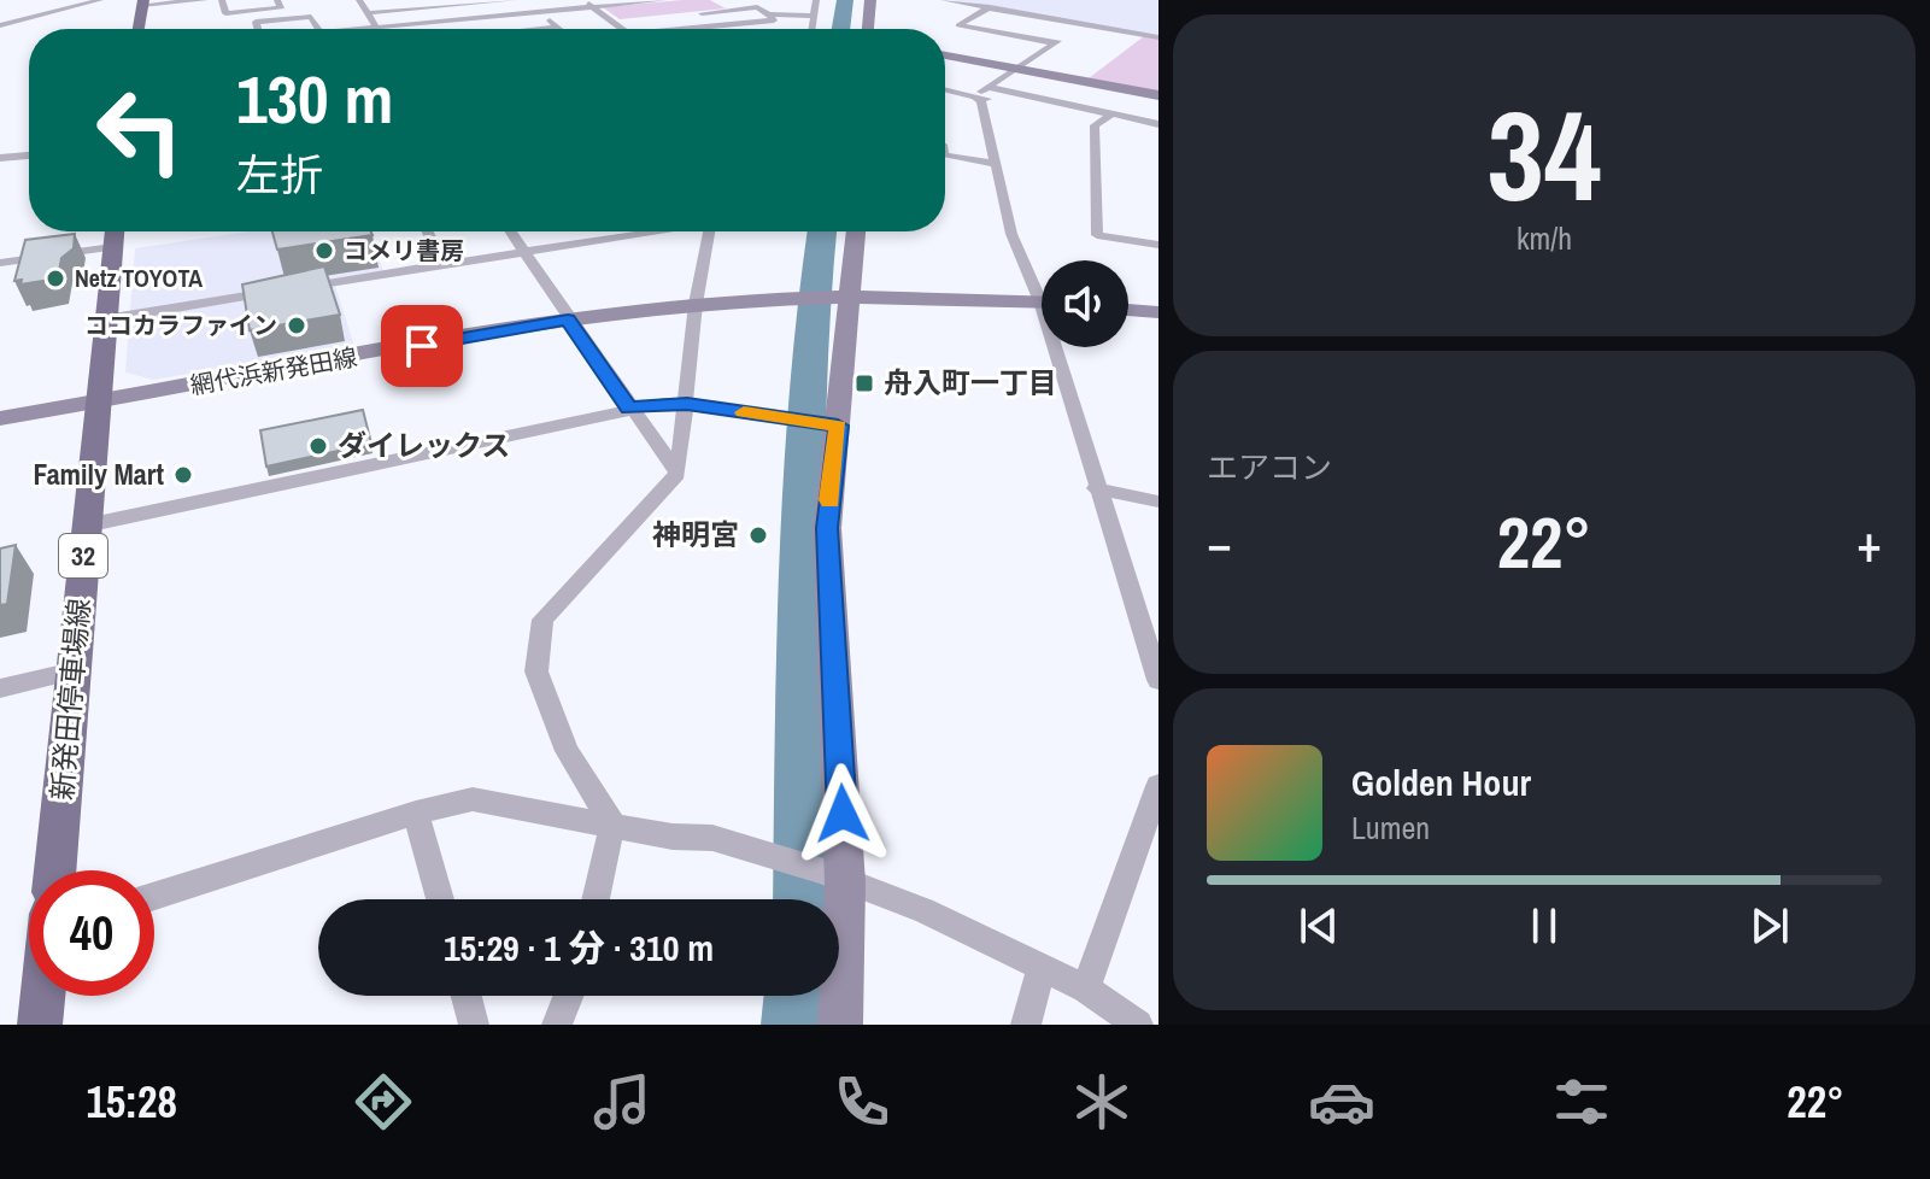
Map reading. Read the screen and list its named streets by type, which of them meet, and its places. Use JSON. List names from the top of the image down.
{
  "streets": {
    "main road": ["32", "新発田停車場線"],
    "street": ["網代浜新発田線"]
  },
  "crossings": [
    ["網代浜新発田線", "新発田停車場線"]
  ],
  "places": {
    "other": [
      "コメリ書房",
      "Netz TOYOTA",
      "ココカラファイン",
      "ダイレックス",
      "Family Mart",
      "神明宮"
    ],
    "transit": ["舟入町一丁目"]
  },
  "page": {
    "tile": [
      ["34", "km/h"],
      "エアコン"
    ],
    "turn": ["130 m", "左折"],
    "heat": ["−", "22°", "+"],
    "song": ["Golden Hour", "Lumen"],
    "limit": "40",
    "trip": "15:29 · 1 分 · 310 m",
    "tabs": ["15:28", "22°"]
  }
}
